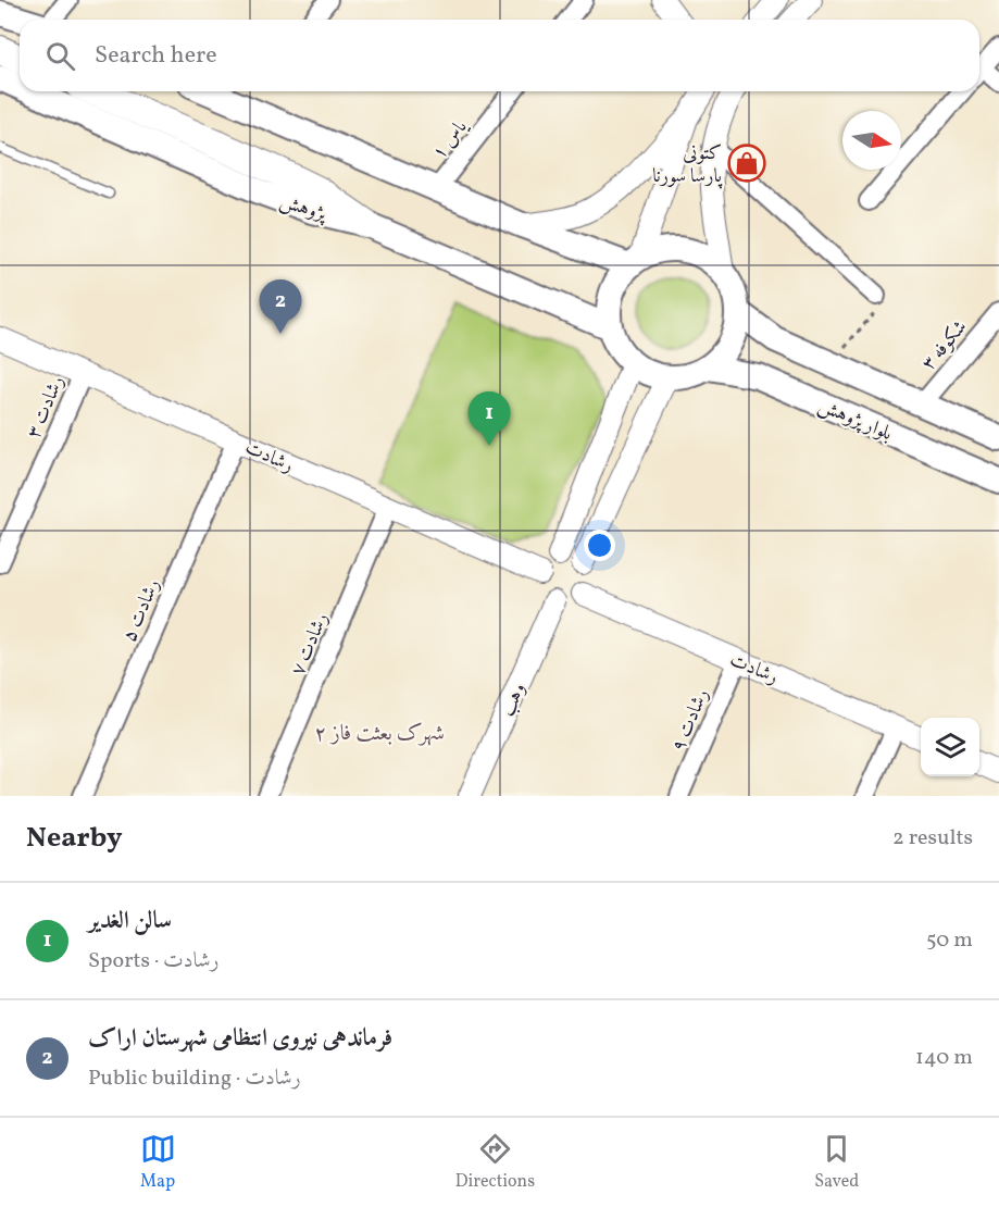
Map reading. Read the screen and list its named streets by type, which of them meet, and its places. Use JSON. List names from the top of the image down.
{
  "streets": {
    "main road": ["پژوهش", "بلوار پژوهش"],
    "street": [
      "یاس ۱",
      "شکوفه ۳",
      "رشادت ۳",
      "رشادت",
      "رشادت ۵",
      "رشادت ۷",
      "وهب",
      "رشادت ۹"
    ]
  },
  "crossings": [
    ["پژوهش", "بلوار پژوهش"],
    ["شکوفه ۳", "بلوار پژوهش"],
    ["رشادت ۳", "رشادت"],
    ["رشادت", "رشادت ۵"],
    ["رشادت", "رشادت ۷"],
    ["رشادت", "وهب"],
    ["رشادت", "رشادت ۹"]
  ],
  "districts": ["شهرک بعثت فاز ۲"],
  "places": {
    "shop": ["کتونی پارسا سورنا"]
  },
  "north": "right",
  "page": {
    "search": "Search here",
    "pins": ["2", "1"],
    "heading": ["Nearby", "2 results"],
    "list": [
      {
        "mark": "1",
        "name": "سالن الغدیر",
        "note": "Sports · رشادت",
        "value": "50 m"
      },
      {
        "mark": "2",
        "name": "فرماندهی نیروی انتظامی شهرستان اراک",
        "note": "Public building · رشادت",
        "value": "140 m"
      }
    ],
    "nav": ["Map", "Directions", "Saved"]
  }
}
